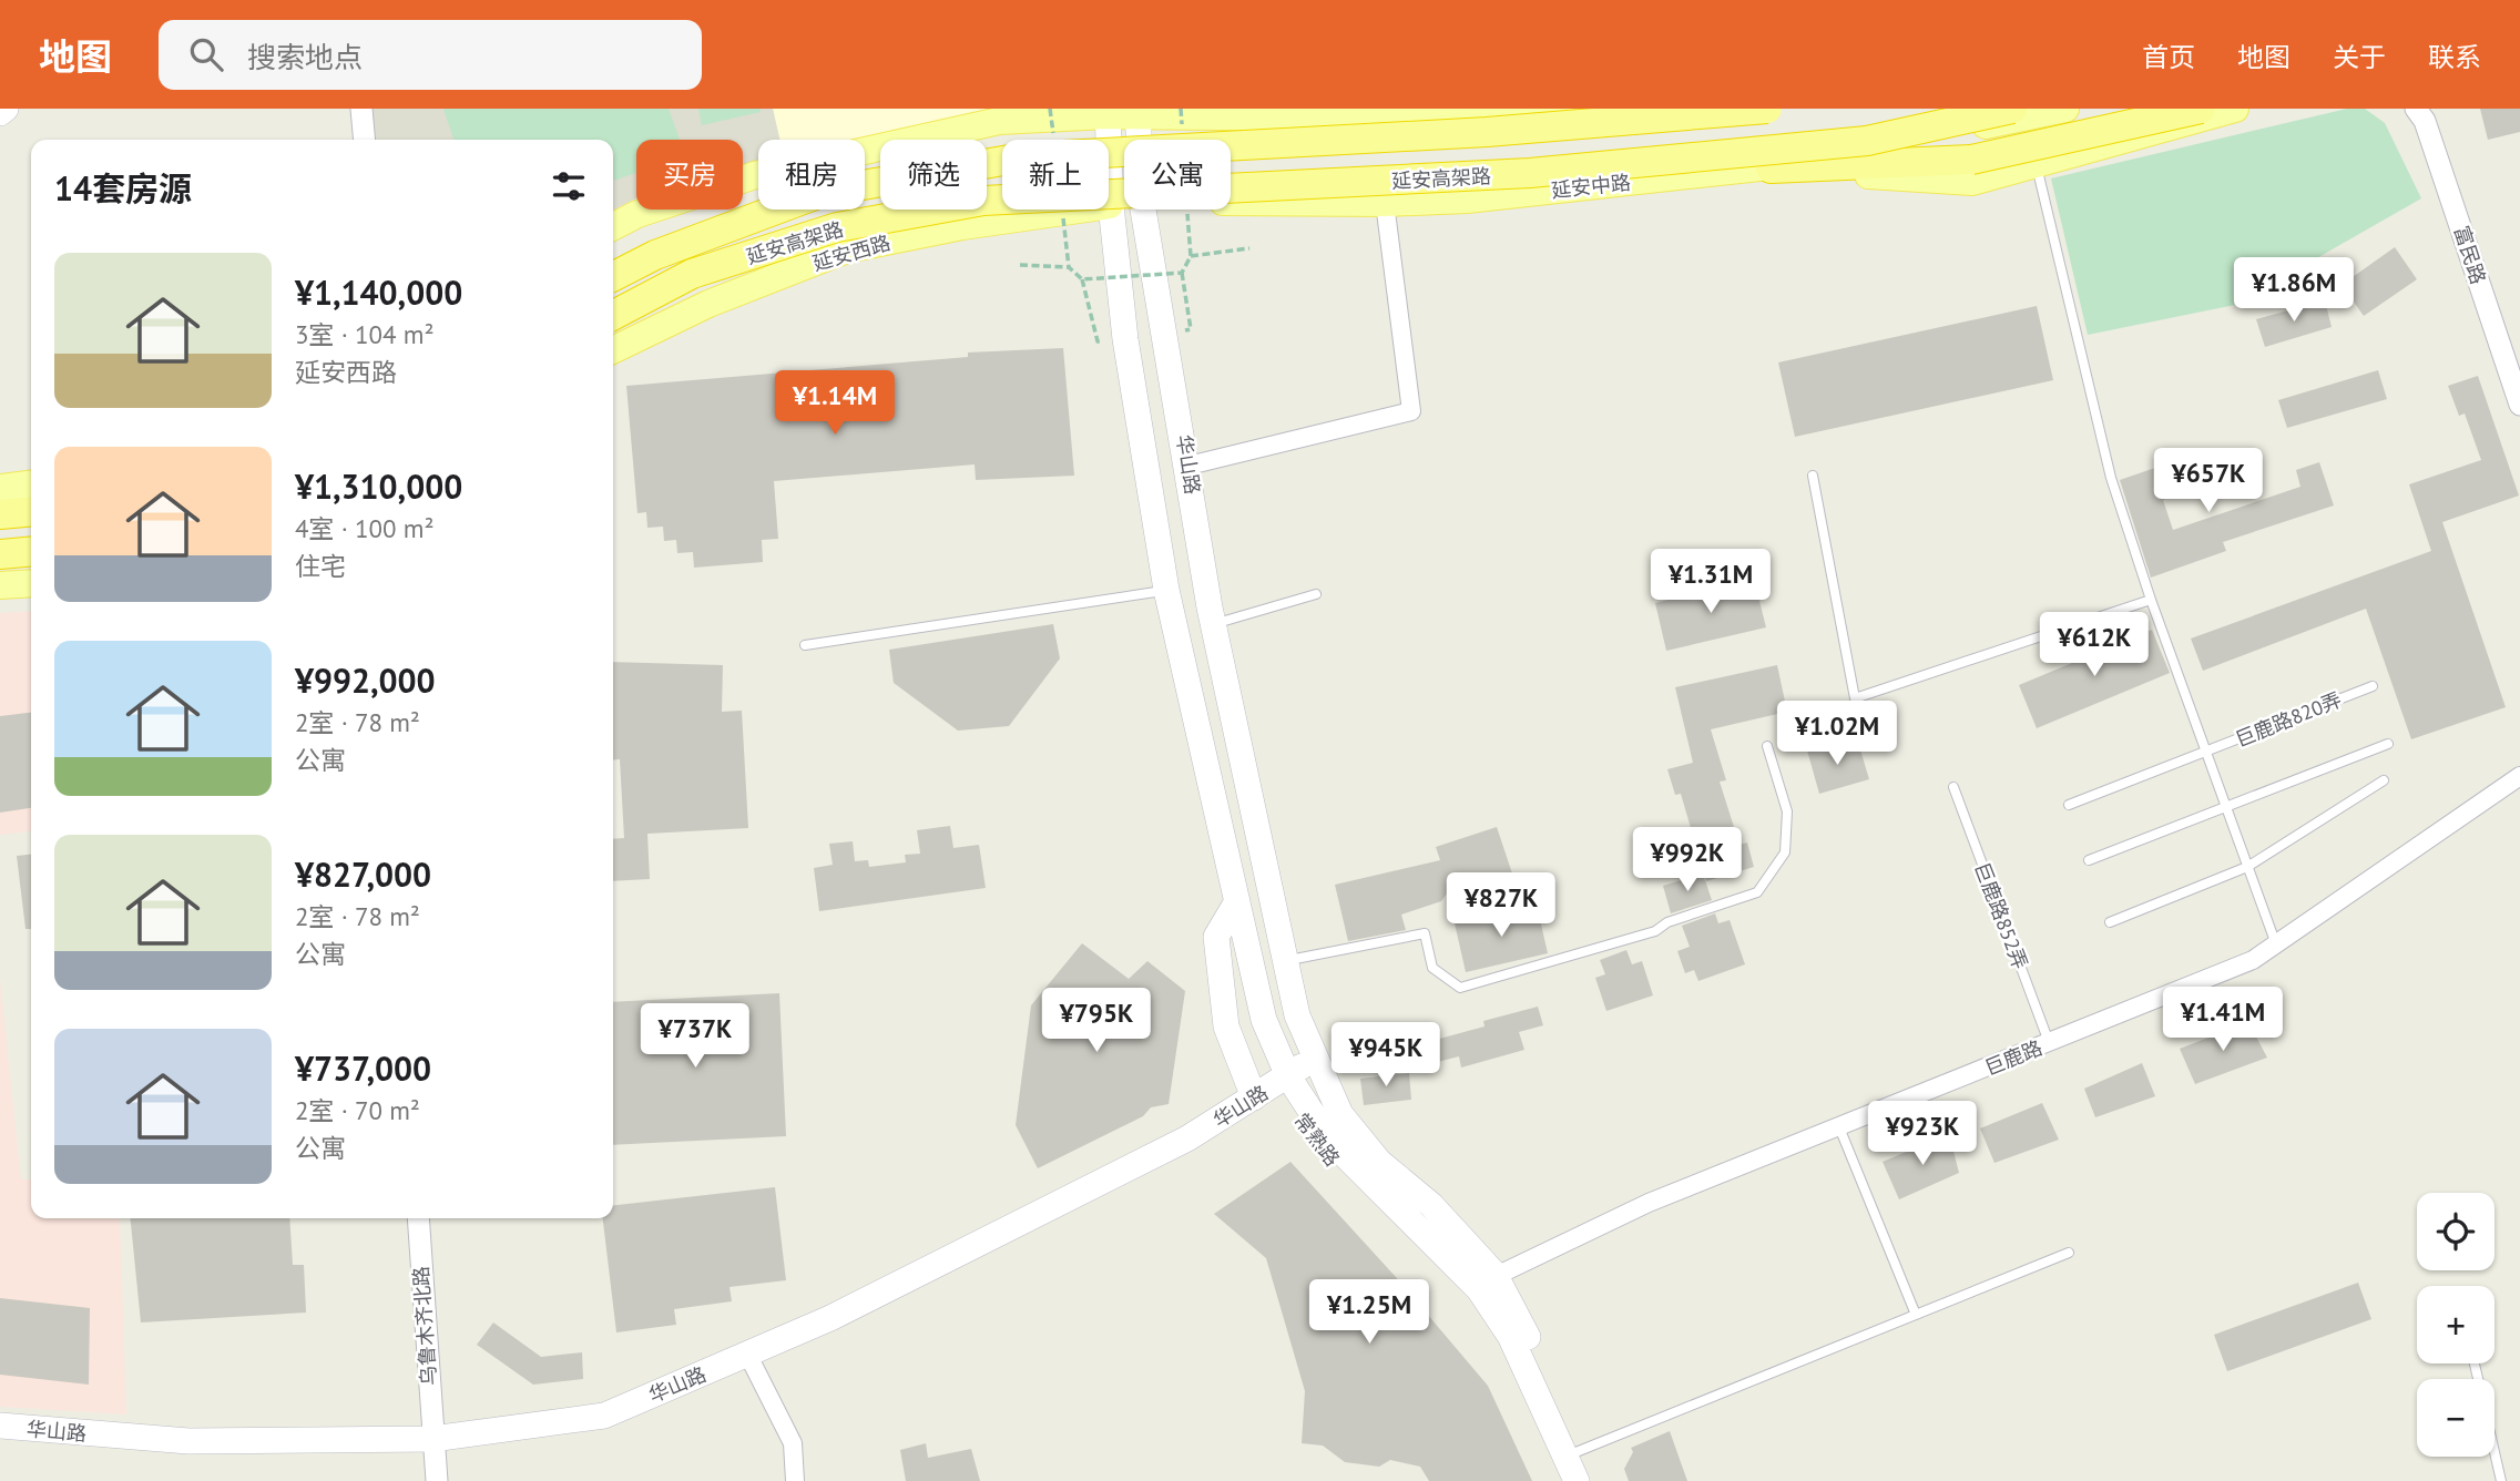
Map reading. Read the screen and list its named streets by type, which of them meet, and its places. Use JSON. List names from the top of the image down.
{
  "streets": {
    "highway": ["延安高架路"],
    "main road": [
      "延安中路",
      "延安西路",
      "华山路",
      "常熟路"
    ],
    "street": ["富民路", "巨鹿路", "乌鲁木齐北路"],
    "lane": ["巨鹿路820弄", "巨鹿路852弄"]
  },
  "crossings": [
    ["延安高架路", "延安中路"],
    ["延安中路", "延安西路"],
    ["延安中路", "华山路"],
    ["延安西路", "华山路"],
    ["华山路", "常熟路"],
    ["华山路", "乌鲁木齐北路"],
    ["巨鹿路852弄", "巨鹿路"],
    ["巨鹿路", "常熟路"]
  ],
  "page": {
    "header": "地图",
    "search": "搜索地点",
    "nav": [
      "首页",
      "地图",
      "关于",
      "联系"
    ],
    "chip": [
      "买房",
      "租房",
      "筛选",
      "新上",
      "公寓"
    ],
    "heading": "14套房源",
    "list": [
      {
        "name": "¥1,140,000",
        "note": "3室 · 104 m² · 延安西路"
      },
      {
        "name": "¥1,310,000",
        "note": "4室 · 100 m² · 住宅"
      },
      {
        "name": "¥992,000",
        "note": "2室 · 78 m² · 公寓"
      },
      {
        "name": "¥827,000",
        "note": "2室 · 78 m² · 公寓"
      },
      {
        "name": "¥737,000",
        "note": "2室 · 70 m² · 公寓"
      }
    ],
    "price": [
      "¥1.86M",
      "¥1.14M",
      "¥657K",
      "¥1.31M",
      "¥612K",
      "¥1.02M",
      "¥992K",
      "¥827K",
      "¥1.41M",
      "¥795K",
      "¥737K",
      "¥945K",
      "¥923K",
      "¥1.25M"
    ],
    "map_buttons": ["+", "−"]
  }
}
